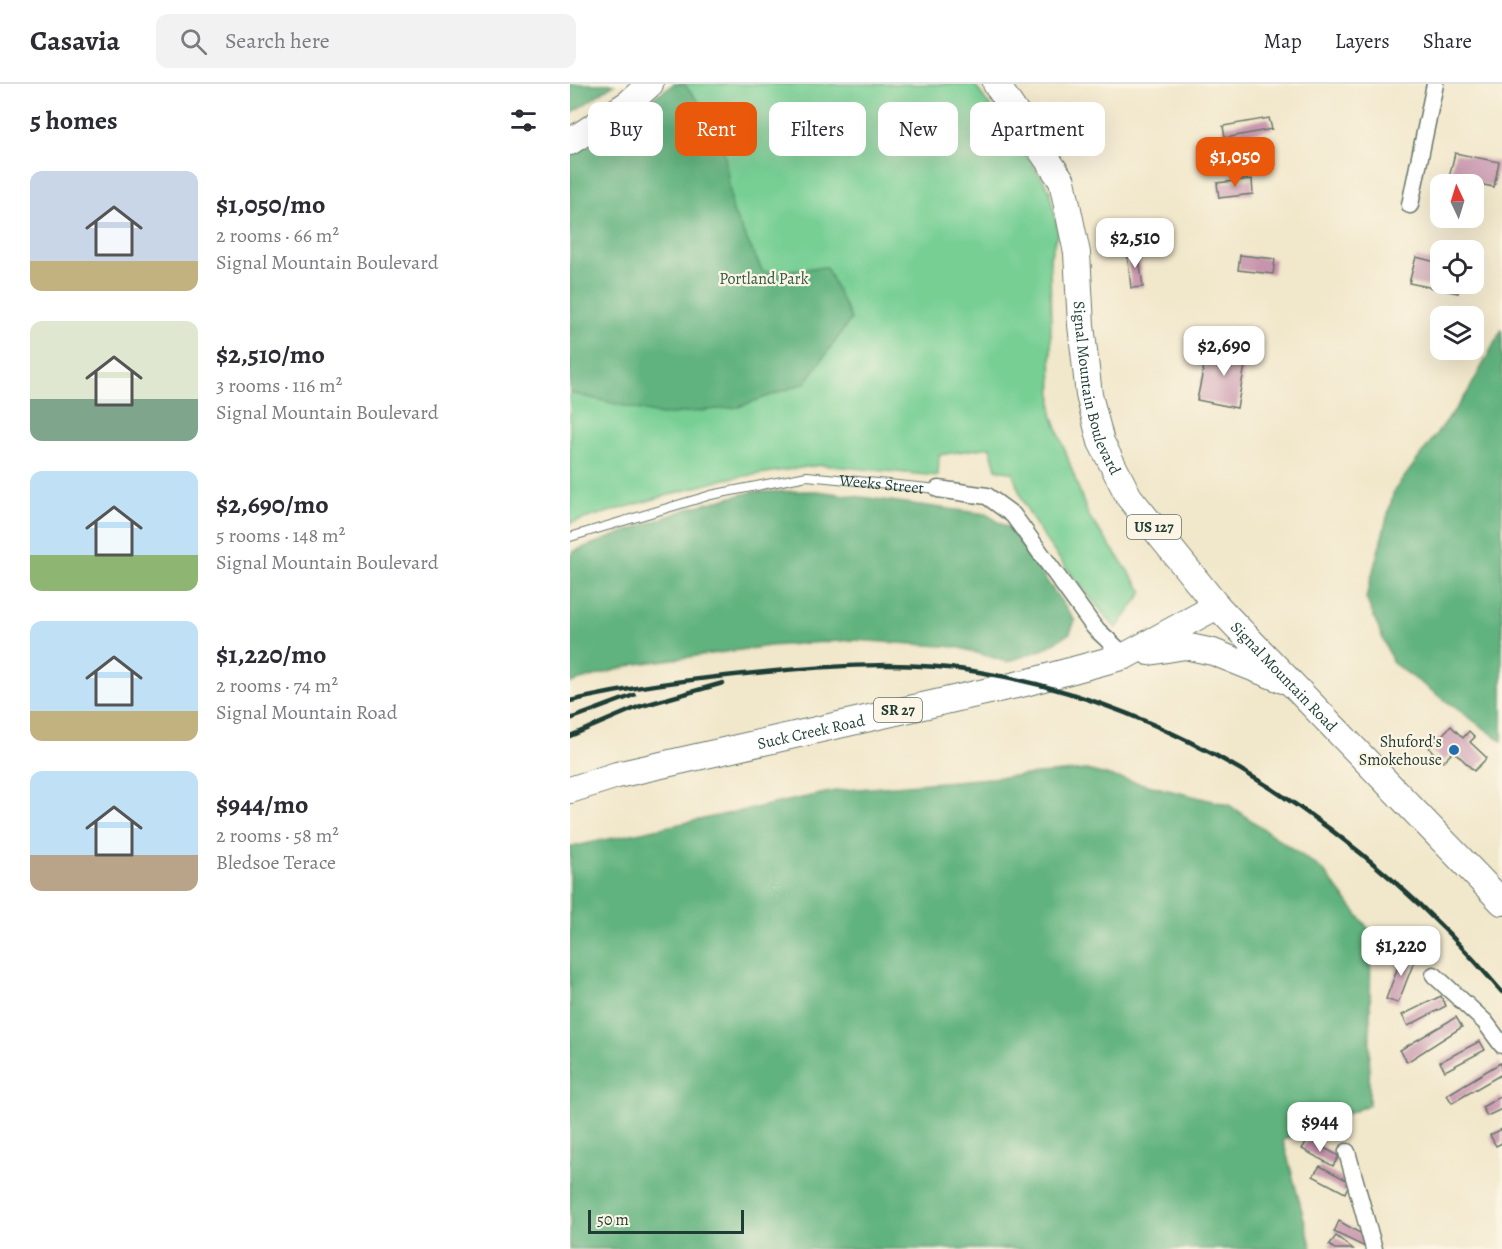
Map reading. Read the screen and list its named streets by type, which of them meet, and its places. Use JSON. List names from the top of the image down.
{
  "streets": {
    "main road": [
      "Signal Mountain Boulevard",
      "US 127",
      "Signal Mountain Road",
      "SR 27",
      "Suck Creek Road"
    ],
    "street": ["Weeks Street"]
  },
  "crossings": [
    ["Signal Mountain Boulevard", "Signal Mountain Road"],
    ["Signal Mountain Boulevard", "Suck Creek Road"],
    ["Weeks Street", "Suck Creek Road"],
    ["Signal Mountain Road", "Suck Creek Road"]
  ],
  "parks": ["Portland Park"],
  "places": ["Shuford's Smokehouse"],
  "scale_bar": "50 m",
  "north": "top",
  "page": {
    "header": "Casavia",
    "search": "Search here",
    "nav": ["Map", "Layers", "Share"],
    "heading": "5 homes",
    "chip": [
      "Buy",
      "Rent",
      "Filters",
      "New",
      "Apartment"
    ],
    "price": [
      "$1,050",
      "$2,510",
      "$2,690",
      "$1,220",
      "$944"
    ],
    "list": [
      {
        "name": "$1,050/mo",
        "note": "2 rooms · 66 m² · Signal Mountain Boulevard"
      },
      {
        "name": "$2,510/mo",
        "note": "3 rooms · 116 m² · Signal Mountain Boulevard"
      },
      {
        "name": "$2,690/mo",
        "note": "5 rooms · 148 m² · Signal Mountain Boulevard"
      },
      {
        "name": "$1,220/mo",
        "note": "2 rooms · 74 m² · Signal Mountain Road"
      },
      {
        "name": "$944/mo",
        "note": "2 rooms · 58 m² · Bledsoe Terace"
      }
    ],
    "scale": "50 m"
  }
}
